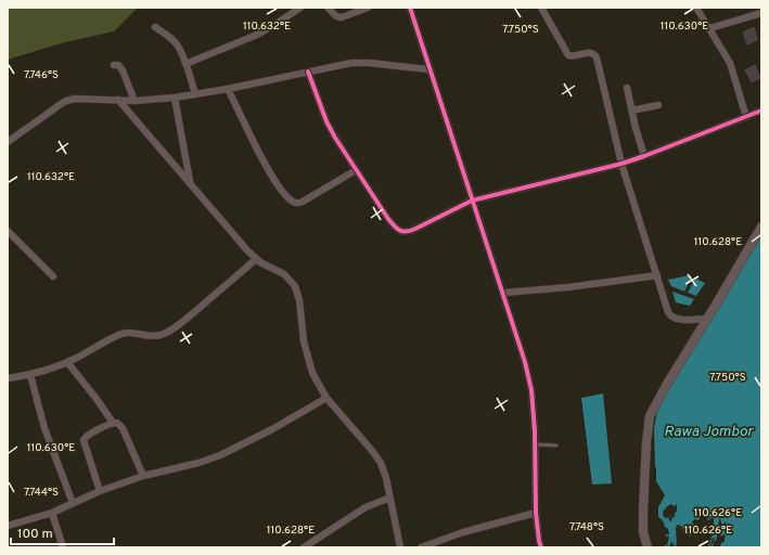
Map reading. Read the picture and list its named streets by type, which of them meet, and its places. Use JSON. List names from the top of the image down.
{
  "water": ["Rawa Jombor"],
  "scale_bar": "100 m",
  "coordinates": [
    "110.632°E",
    "110.630°E",
    "7.750°S",
    "7.746°S",
    "110.628°E",
    "7.744°S",
    "110.626°E",
    "7.748°S"
  ]
}
